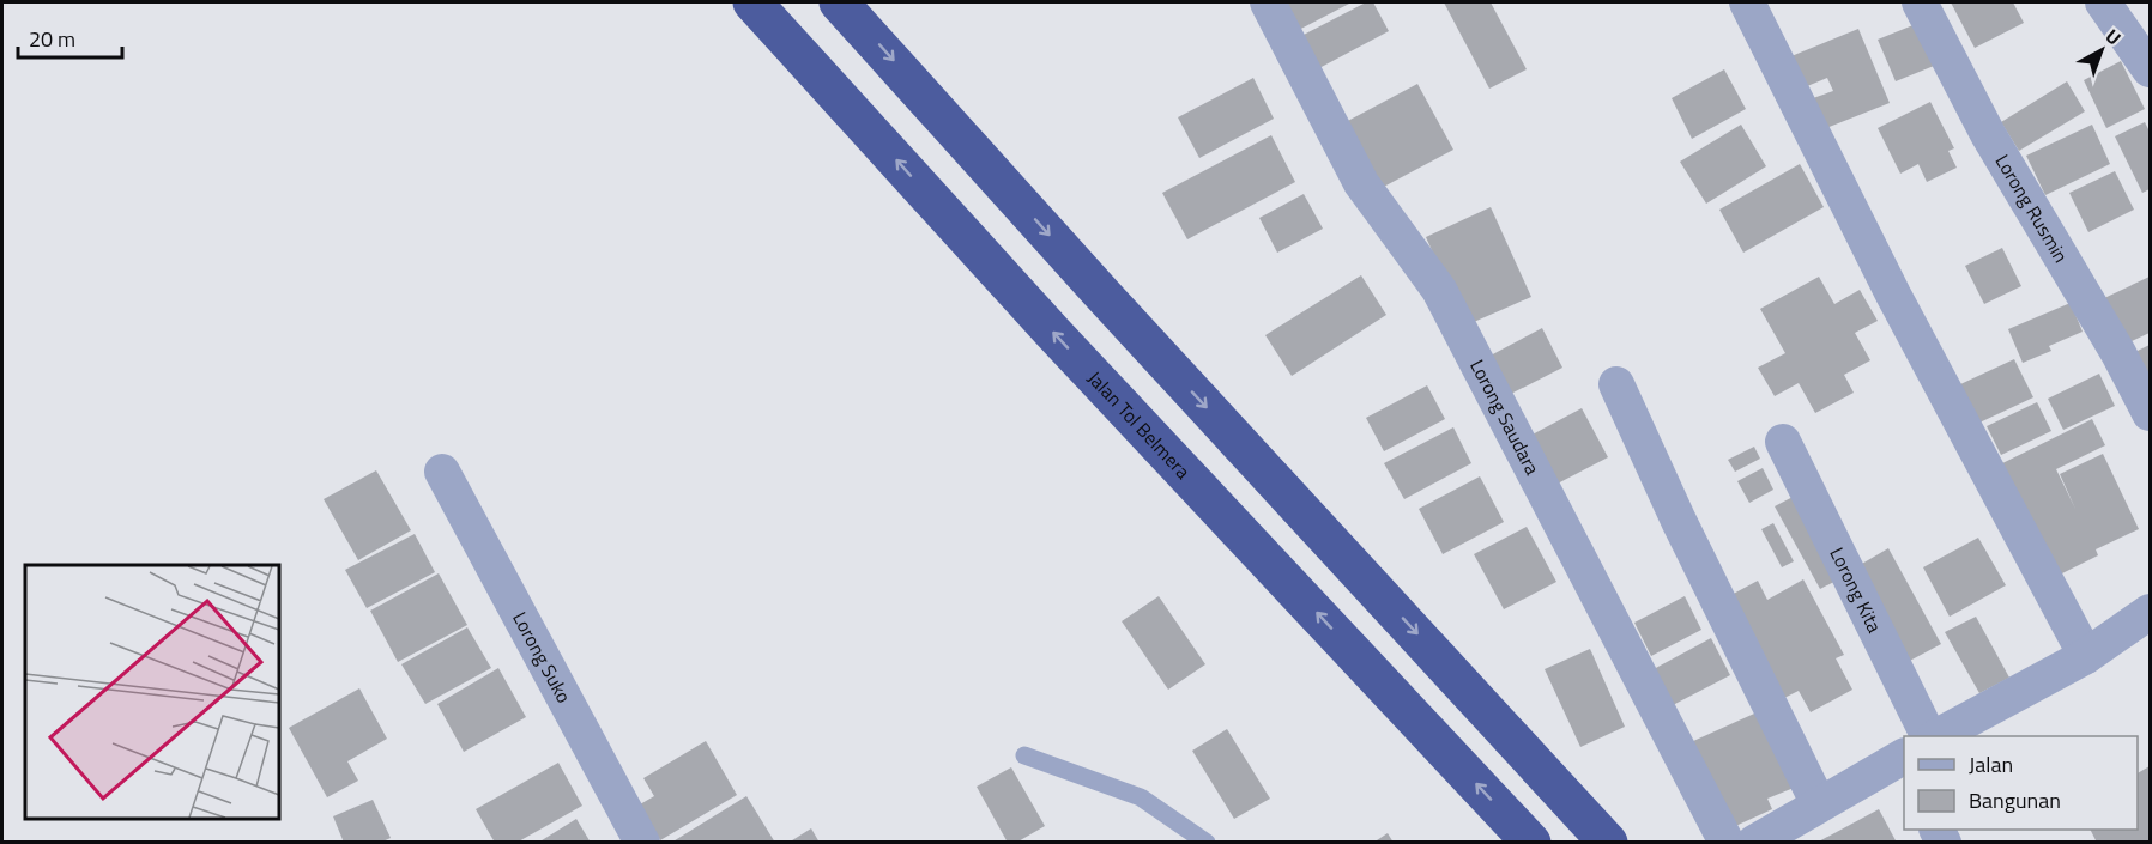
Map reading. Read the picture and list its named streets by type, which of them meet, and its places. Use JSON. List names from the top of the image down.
{
  "streets": {
    "highway": ["Jalan Tol Belmera"],
    "street": [
      "Lorong Rusmin",
      "Lorong Saudara",
      "Lorong Kita",
      "Lorong Suko"
    ]
  },
  "legend": ["Jalan", "Bangunan"],
  "scale_bar": "20 m",
  "north": "top right"
}
